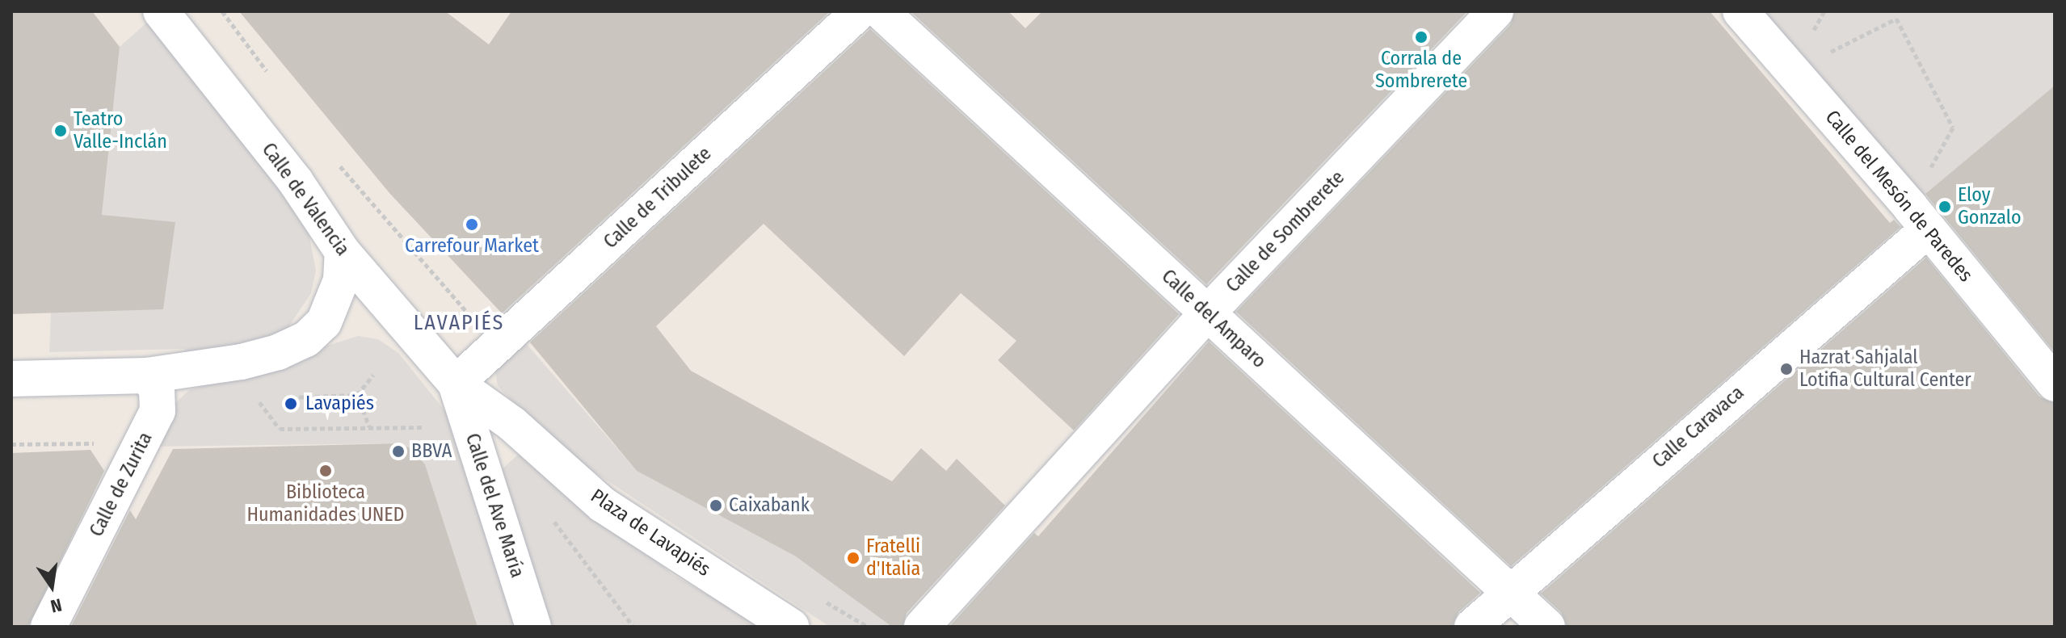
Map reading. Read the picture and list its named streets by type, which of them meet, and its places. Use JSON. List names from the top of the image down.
{
  "streets": {
    "street": [
      "Calle del Mesón de Paredes",
      "Calle de Tribulete",
      "Calle de Valencia",
      "Calle de Sombrerete",
      "Calle del Amparo",
      "Calle Caravaca",
      "Calle de Zurita",
      "Calle del Ave María",
      "Plaza de Lavapiés"
    ]
  },
  "crossings": [
    ["Calle del Mesón de Paredes", "Calle Caravaca"],
    ["Calle de Tribulete", "Calle de Valencia"],
    ["Calle de Tribulete", "Calle del Ave María"],
    ["Calle de Tribulete", "Plaza de Lavapiés"],
    ["Calle de Valencia", "Calle del Ave María"],
    ["Calle de Valencia", "Plaza de Lavapiés"],
    ["Calle de Sombrerete", "Calle del Amparo"],
    ["Calle del Amparo", "Calle Caravaca"],
    ["Calle del Ave María", "Plaza de Lavapiés"]
  ],
  "districts": ["LAVAPIÉS"],
  "places": [
    "Corrala de Sombrerete",
    "Teatro Valle-Inclán",
    "Eloy Gonzalo",
    "Carrefour Market",
    "Hazrat Sahjalal Lotifia Cultural Center",
    "Lavapiés",
    "BBVA",
    "Biblioteca Humanidades UNED",
    "Caixabank",
    "Fratelli d'Italia"
  ],
  "north": "bottom"
}
